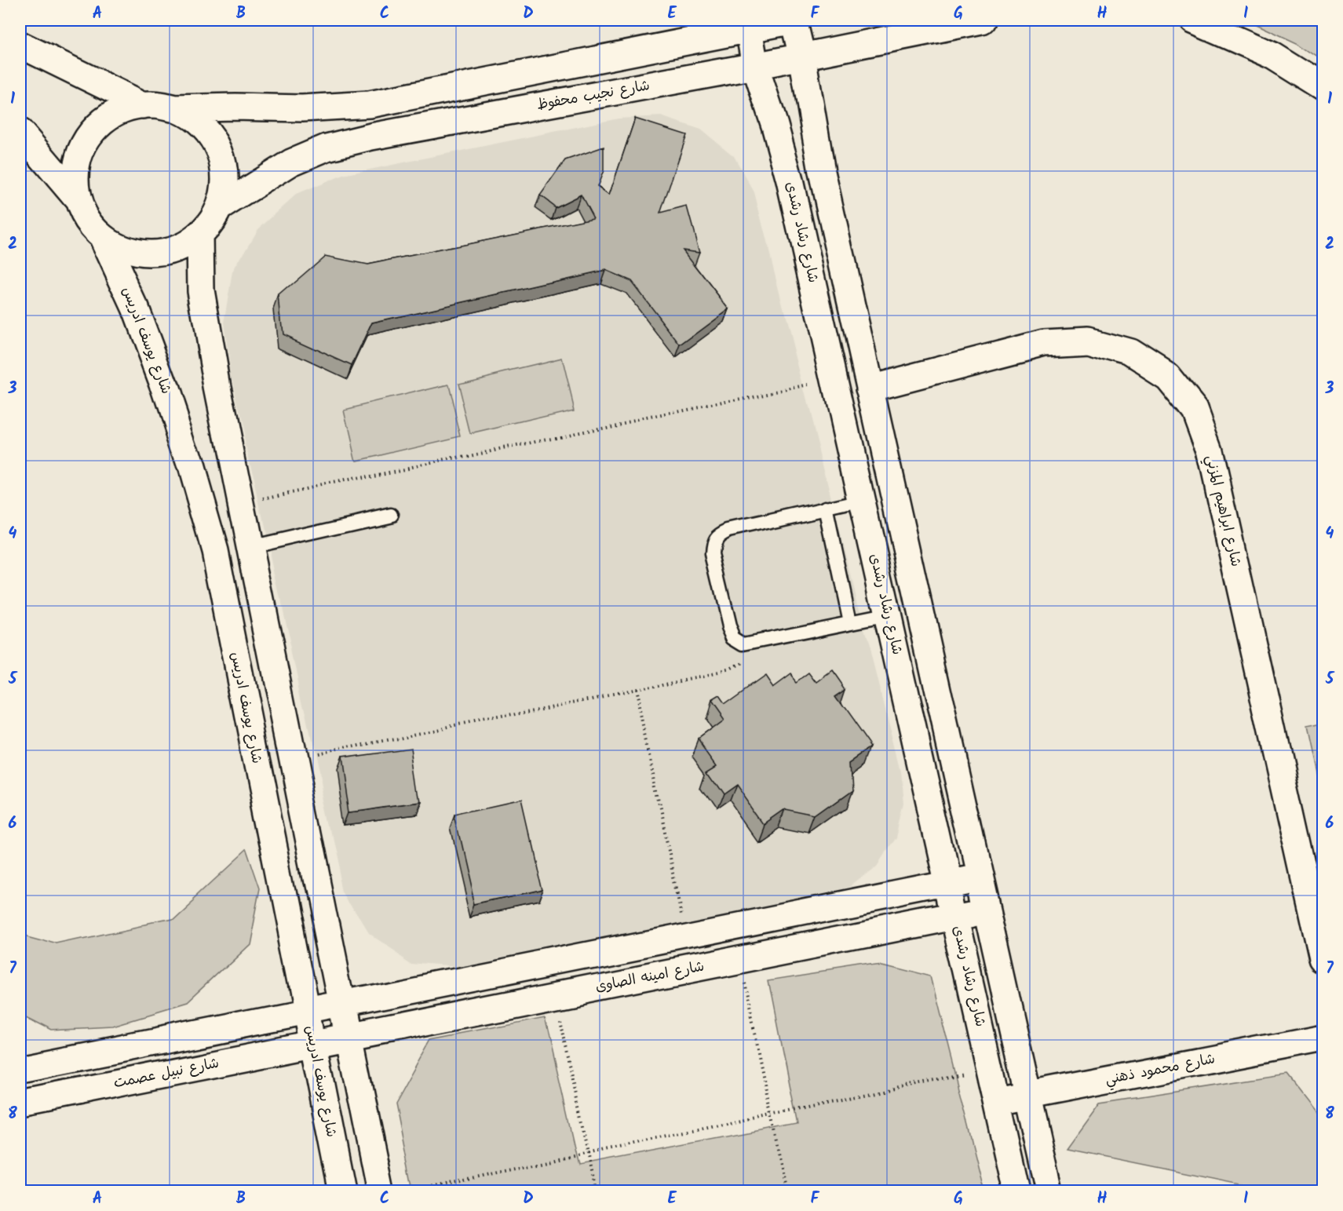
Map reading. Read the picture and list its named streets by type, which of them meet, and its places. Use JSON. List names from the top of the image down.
{
  "streets": {
    "street": [
      "شارع نجيب محفوظ",
      "شارع رشاد رشدى",
      "شارع يوسف ادريس",
      "شارع ابراهيم المزني",
      "شارع امينه الصاوى",
      "شارع محمود ذهني",
      "شارع نبيل عصمت"
    ]
  },
  "crossings": [
    ["شارع نجيب محفوظ", "شارع رشاد رشدى"],
    ["شارع نجيب محفوظ", "شارع يوسف ادريس"],
    ["شارع رشاد رشدى", "شارع امينه الصاوى"],
    ["شارع رشاد رشدى", "شارع محمود ذهني"],
    ["شارع يوسف ادريس", "شارع امينه الصاوى"],
    ["شارع يوسف ادريس", "شارع نبيل عصمت"],
    ["شارع امينه الصاوى", "شارع نبيل عصمت"]
  ],
  "grid": {
    "columns": [
      "A",
      "B",
      "C",
      "D",
      "E",
      "F",
      "G",
      "H",
      "I"
    ],
    "rows": [
      "1",
      "2",
      "3",
      "4",
      "5",
      "6",
      "7",
      "8"
    ]
  }
}
